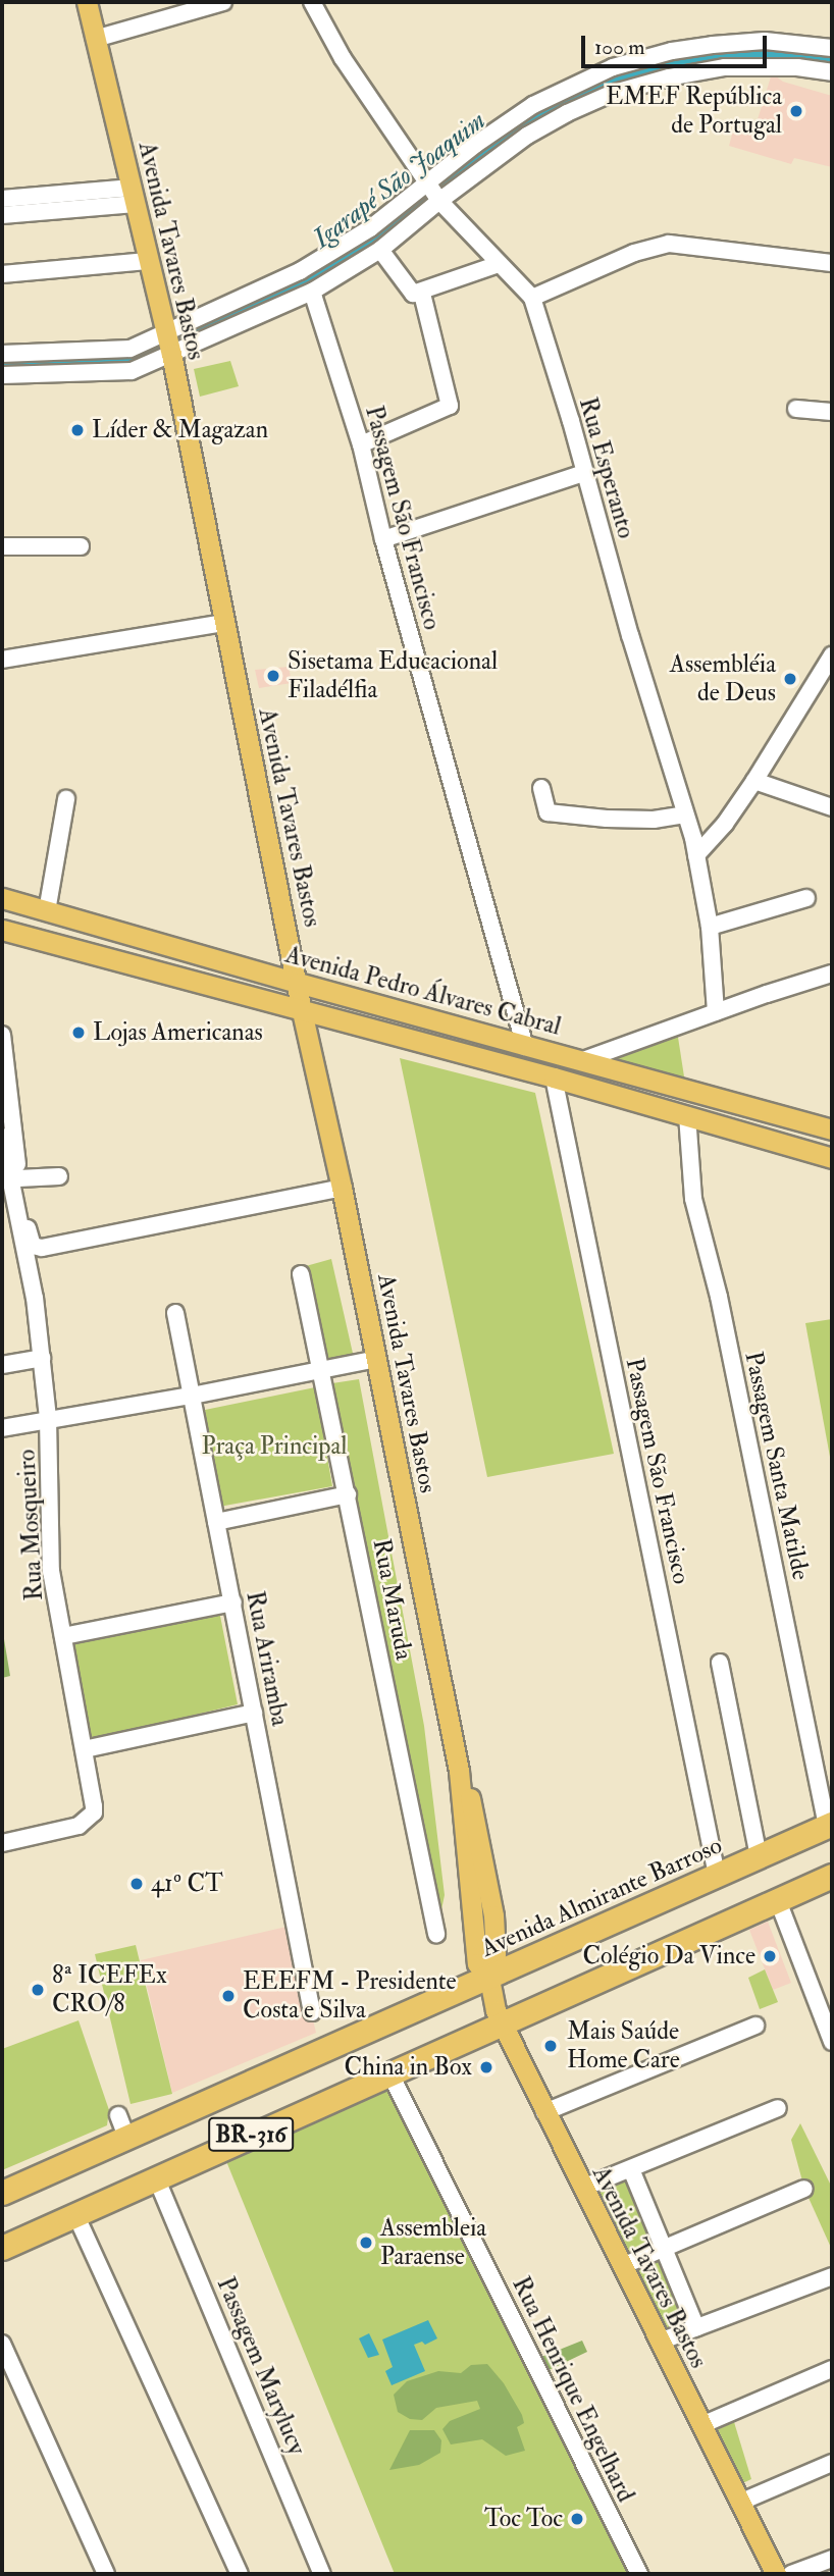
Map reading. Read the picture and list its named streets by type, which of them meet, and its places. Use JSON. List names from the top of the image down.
{
  "streets": {
    "highway": ["Avenida Almirante Barroso", "BR-316"],
    "main road": ["Avenida Tavares Bastos", "Avenida Pedro Álvares Cabral"],
    "street": [
      "Rua Esperanto",
      "Passagem São Francisco",
      "Passagem Santa Matilde",
      "Rua Mosqueiro",
      "Rua Maruda",
      "Rua Ariramba",
      "Passagem Marylucy",
      "Rua Henrique Engelhard"
    ]
  },
  "crossings": [
    ["Avenida Tavares Bastos", "Avenida Pedro Álvares Cabral"],
    ["Avenida Tavares Bastos", "Avenida Almirante Barroso"],
    ["Avenida Tavares Bastos", "BR-316"],
    ["Passagem São Francisco", "Avenida Pedro Álvares Cabral"],
    ["Passagem São Francisco", "Avenida Almirante Barroso"],
    ["Avenida Pedro Álvares Cabral", "Passagem Santa Matilde"],
    ["Passagem Santa Matilde", "Avenida Almirante Barroso"],
    ["BR-316", "Passagem Marylucy"],
    ["BR-316", "Rua Henrique Engelhard"]
  ],
  "water": ["Igarapé São Joaquim"],
  "parks": ["Praça Principal"],
  "places": [
    "EMEF República de Portugal",
    "Líder & Magazan",
    "Sisetama Educacional Filadélfia",
    "Assembléia de Deus",
    "Lojas Americanas",
    "41º CT",
    "Colégio Da Vince",
    "8ª ICEFEx CRO/8",
    "EEEFM - Presidente Costa e Silva",
    "Mais Saúde Home Care",
    "China in Box",
    "Assembleia Paraense",
    "Toc Toc"
  ],
  "scale_bar": "100 m"
}
